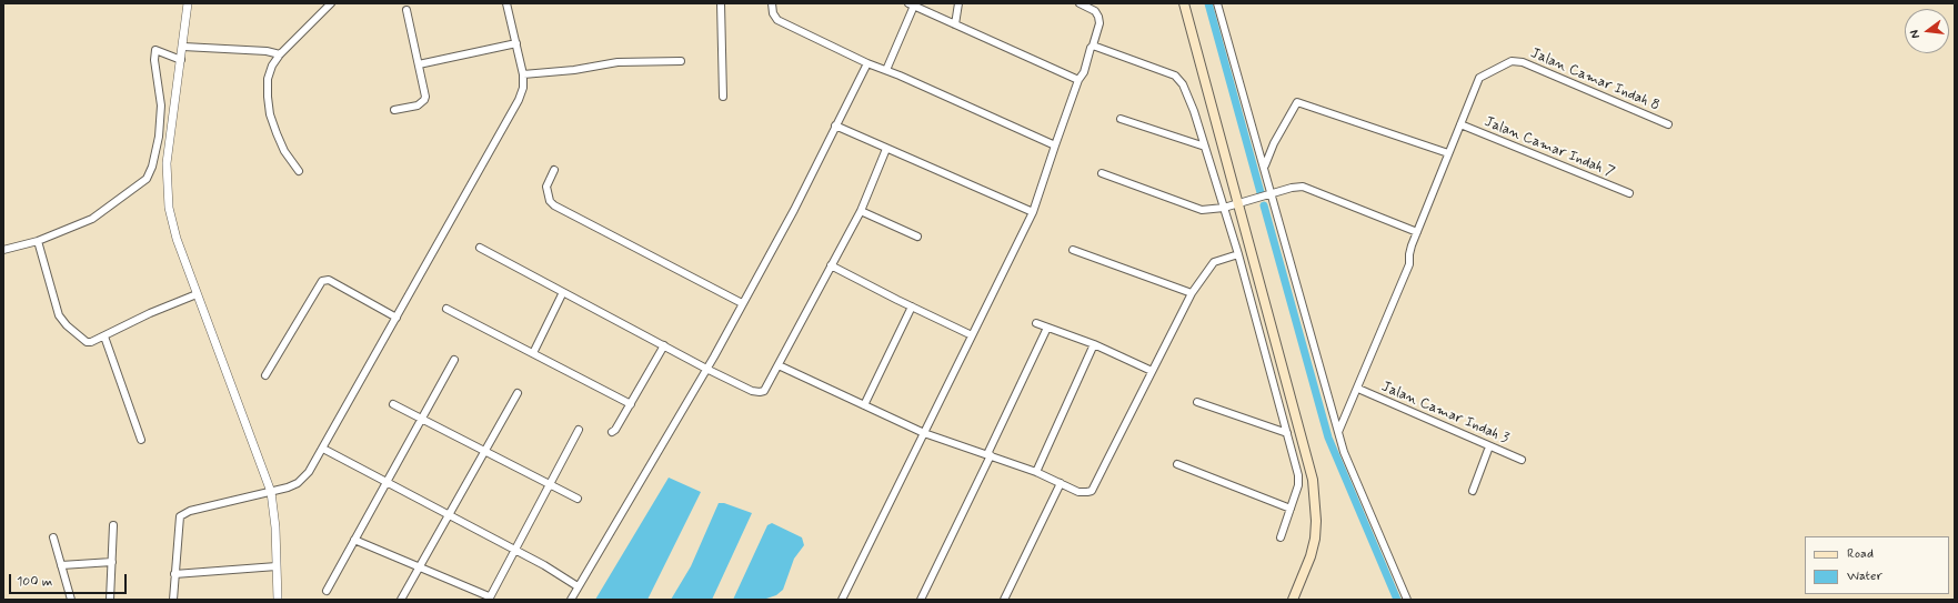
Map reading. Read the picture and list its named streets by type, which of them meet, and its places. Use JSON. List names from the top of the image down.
{
  "streets": {
    "street": ["Jalan Camar Indah 8", "Jalan Camar Indah 7", "Jalan Camar Indah 3"]
  },
  "crossings": [
    ["Jalan Camar Indah 8", "Jalan Camar Indah 7"]
  ],
  "legend": ["Road", "Water"],
  "scale_bar": "100 m",
  "north": "left"
}
